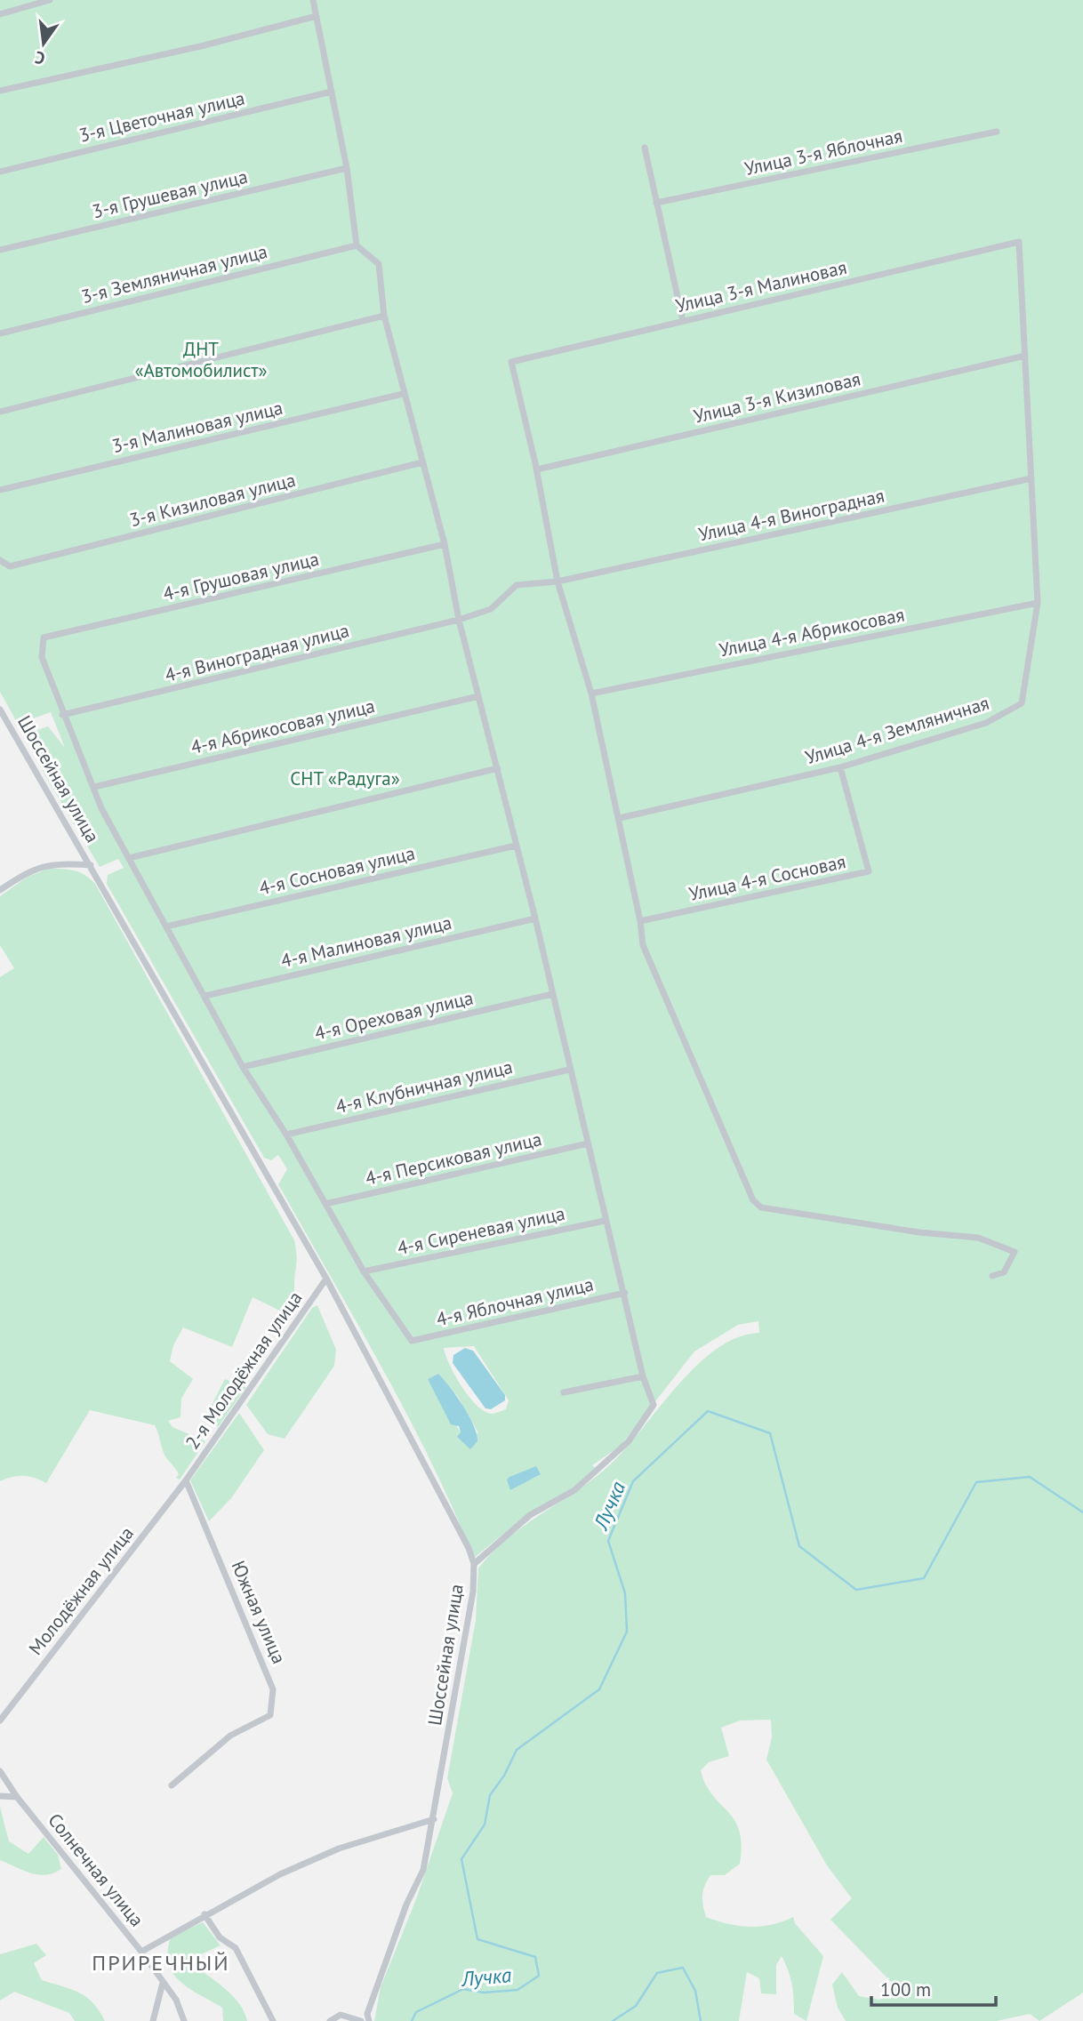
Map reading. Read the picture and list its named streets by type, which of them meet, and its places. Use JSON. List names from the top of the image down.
{
  "streets": {
    "street": [
      "3-я Цветочная улица",
      "Улица 3-я Яблочная",
      "3-я Грушевая улица",
      "3-я Земляничная улица",
      "Улица 3-я Малиновая",
      "Улица 3-я Кизиловая",
      "3-я Малиновая улица",
      "3-я Кизиловая улица",
      "Улица 4-я Виноградная",
      "4-я Грушовая улица",
      "Улица 4-я Абрикосовая",
      "4-я Виноградная улица",
      "4-я Абрикосовая улица",
      "Улица 4-я Земляничная",
      "Шоссейная улица",
      "4-я Сосновая улица",
      "Улица 4-я Сосновая",
      "4-я Малиновая улица",
      "4-я Ореховая улица",
      "4-я Клубничная улица",
      "4-я Персиковая улица",
      "4-я Сиреневая улица",
      "4-я Яблочная улица",
      "2-я Молодёжная улица",
      "Молодёжная улица",
      "Южная улица",
      "Солнечная улица"
    ]
  },
  "crossings": [
    ["Улица 3-я Малиновая", "Улица 3-я Кизиловая"],
    ["Улица 3-я Малиновая", "Улица 4-я Земляничная"],
    ["Улица 3-я Кизиловая", "Улица 4-я Земляничная"],
    ["Улица 4-я Виноградная", "4-я Виноградная улица"],
    ["Улица 4-я Виноградная", "Улица 4-я Земляничная"],
    ["4-я Грушовая улица", "4-я Виноградная улица"],
    ["Улица 4-я Абрикосовая", "Улица 4-я Земляничная"],
    ["Улица 4-я Земляничная", "Улица 4-я Сосновая"],
    ["Шоссейная улица", "2-я Молодёжная улица"],
    ["4-я Сиреневая улица", "4-я Яблочная улица"],
    ["2-я Молодёжная улица", "Молодёжная улица"],
    ["2-я Молодёжная улица", "Южная улица"],
    ["Молодёжная улица", "Южная улица"]
  ],
  "districts": ["ПРИРЕЧНЫЙ"],
  "water": ["Лучка"],
  "parks": ["ДНТ «Автомобилист»", "СНТ «Радуга»"],
  "scale_bar": "100 m",
  "north": "bottom"
}
